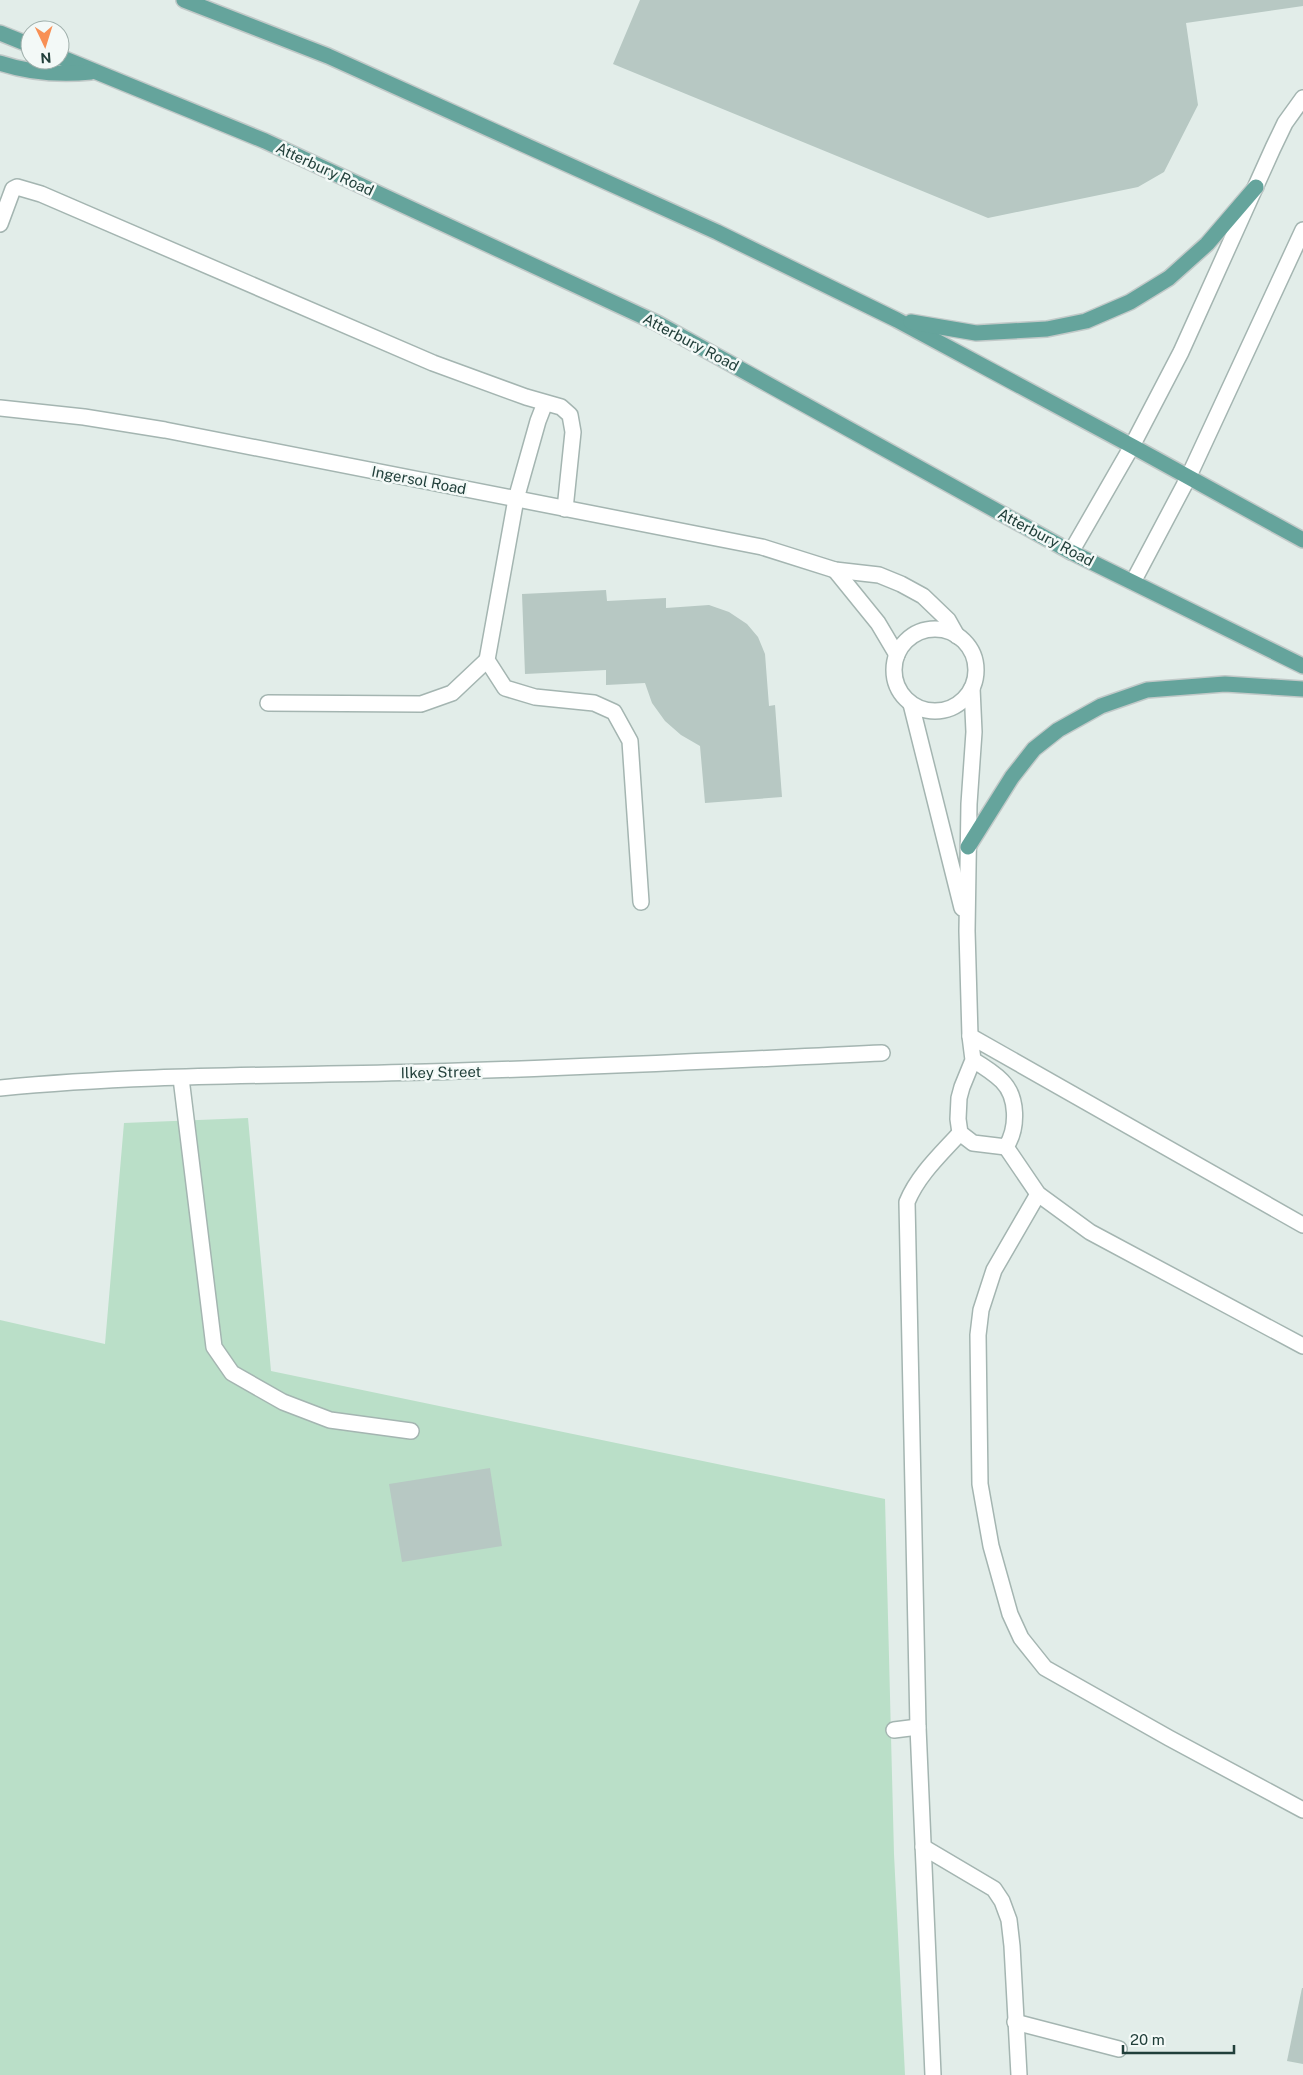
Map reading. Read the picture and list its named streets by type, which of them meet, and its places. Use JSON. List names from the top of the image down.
{
  "streets": {
    "main road": ["Atterbury Road"],
    "street": ["Ingersol Road", "Ilkey Street"]
  },
  "scale_bar": "20 m",
  "north": "bottom"
}
